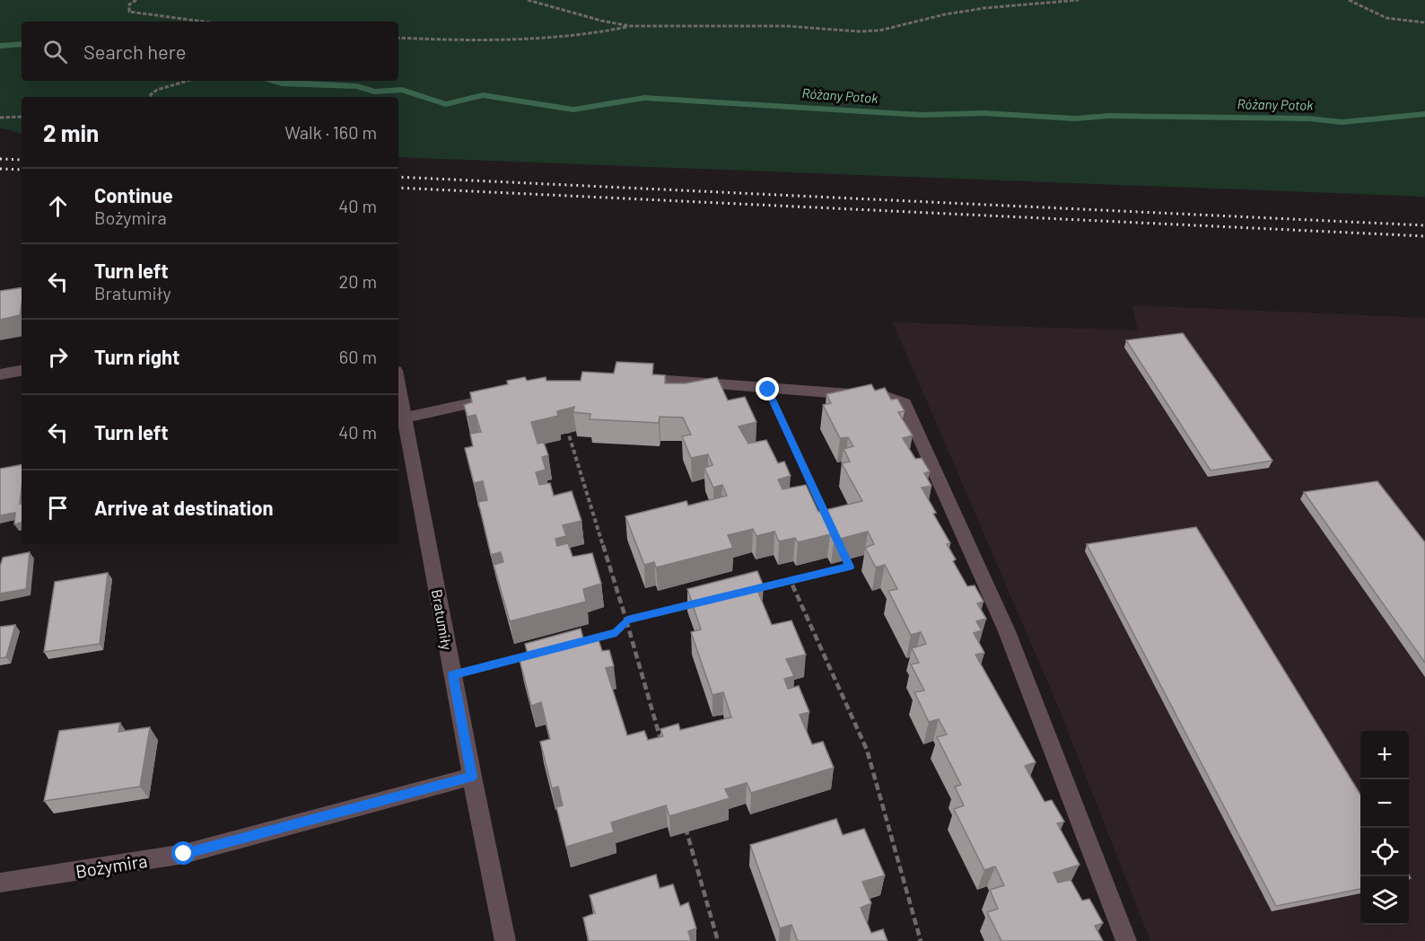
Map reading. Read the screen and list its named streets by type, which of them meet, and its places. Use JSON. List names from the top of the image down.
{
  "streets": {
    "street": ["Bratumiły", "Bożymira"]
  },
  "crossings": [
    ["Bratumiły", "Bożymira"]
  ],
  "water": ["Różany Potok"],
  "page": {
    "search": "Search here",
    "heading": ["2 min", "Walk · 160 m"],
    "list": [
      ["Continue", "Bożymira", "40 m"],
      ["Turn left", "Bratumiły", "20 m"],
      ["Turn right", "60 m"],
      ["Turn left", "40 m"],
      "Arrive at destination"
    ],
    "map_buttons": ["+", "−"]
  }
}
